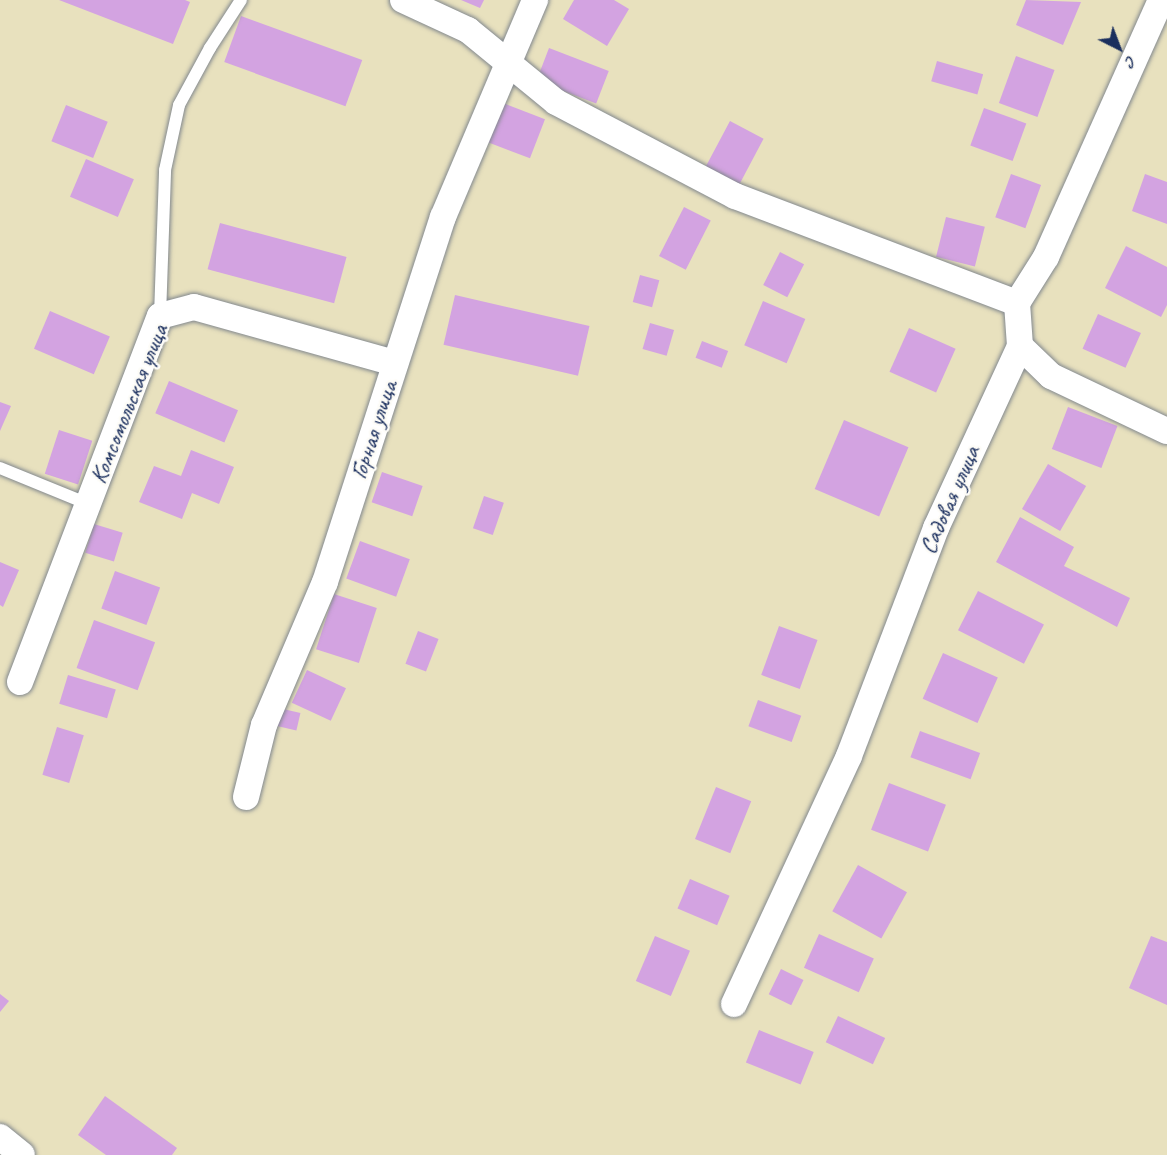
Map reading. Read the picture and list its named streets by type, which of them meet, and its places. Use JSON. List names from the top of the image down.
{
  "streets": {
    "street": ["Комсомольская улица", "Горная улица", "Садовая улица"]
  },
  "crossings": [
    ["Комсомольская улица", "Горная улица"]
  ],
  "north": "bottom right"
}
